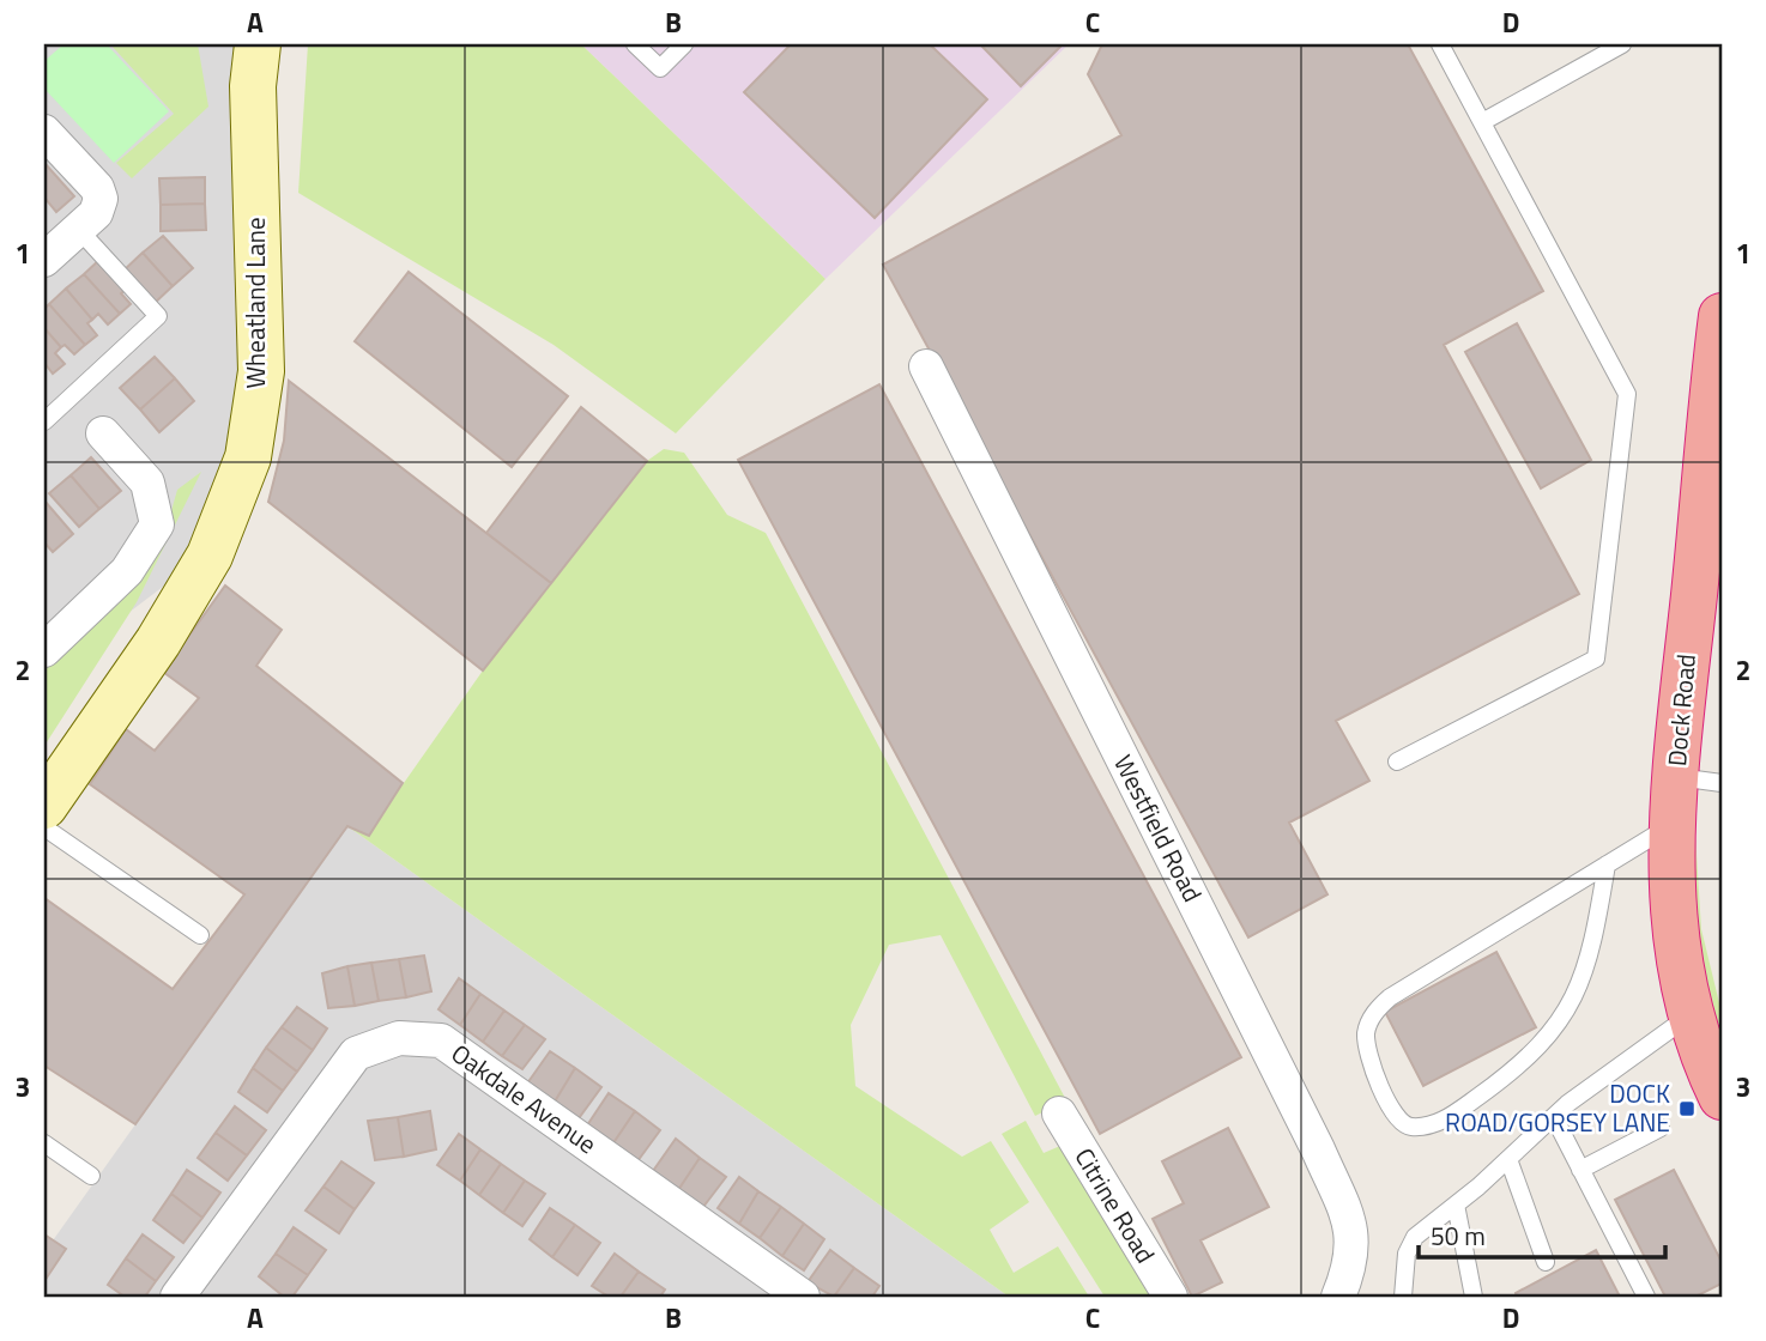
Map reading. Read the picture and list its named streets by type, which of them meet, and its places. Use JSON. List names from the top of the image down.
{
  "streets": {
    "highway": ["Dock Road"],
    "main road": ["Wheatland Lane"],
    "street": ["Westfield Road", "Oakdale Avenue", "Citrine Road"]
  },
  "places": {
    "transit": ["DOCK ROAD/GORSEY LANE"]
  },
  "scale_bar": "50 m",
  "grid": {
    "columns": [
      "A",
      "B",
      "C",
      "D"
    ],
    "rows": ["1", "2", "3"]
  }
}
